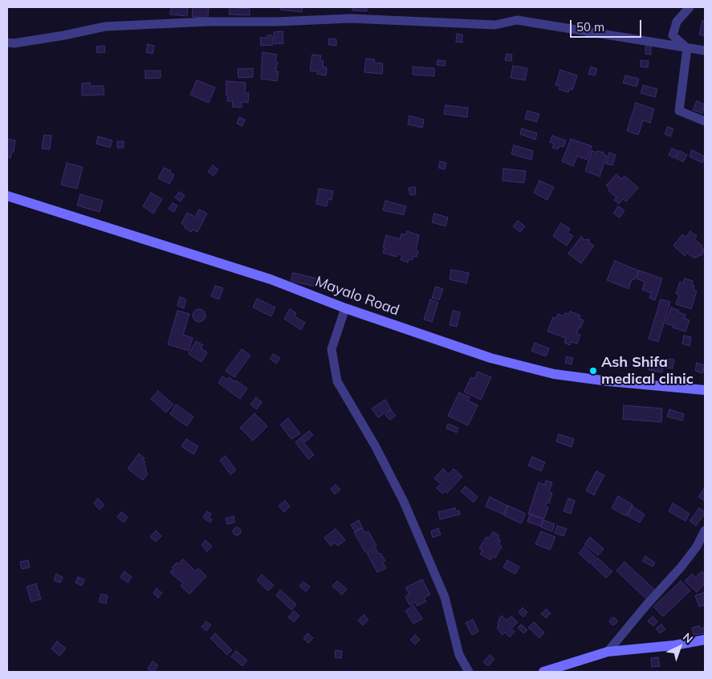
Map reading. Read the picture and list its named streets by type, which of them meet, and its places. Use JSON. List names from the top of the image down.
{
  "streets": {
    "street": ["Mayalo Road"]
  },
  "places": ["Ash Shifa medical clinic"],
  "scale_bar": "50 m",
  "north": "top right"
}
